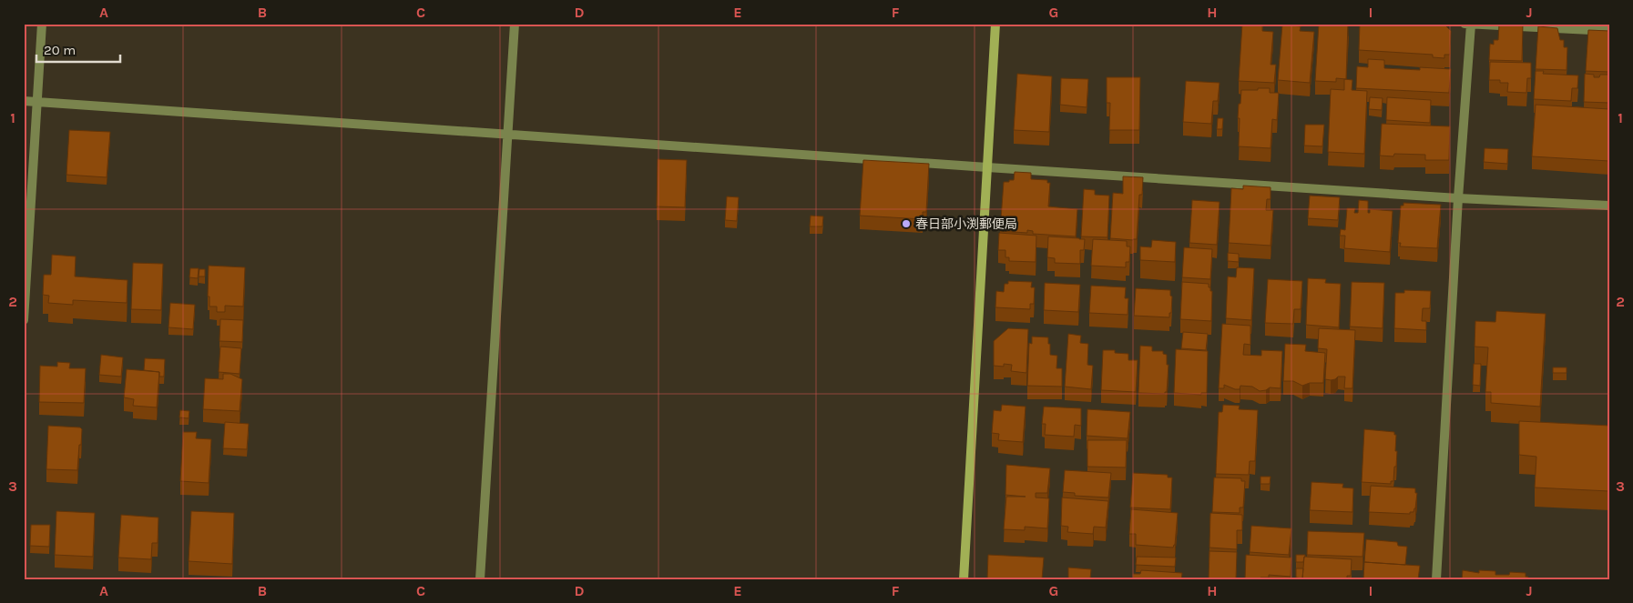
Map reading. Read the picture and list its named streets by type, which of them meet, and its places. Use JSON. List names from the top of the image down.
{
  "places": ["春日部小渕郵便局"],
  "scale_bar": "20 m",
  "grid": {
    "columns": [
      "A",
      "B",
      "C",
      "D",
      "E",
      "F",
      "G",
      "H",
      "I",
      "J"
    ],
    "rows": ["1", "2", "3"]
  }
}
